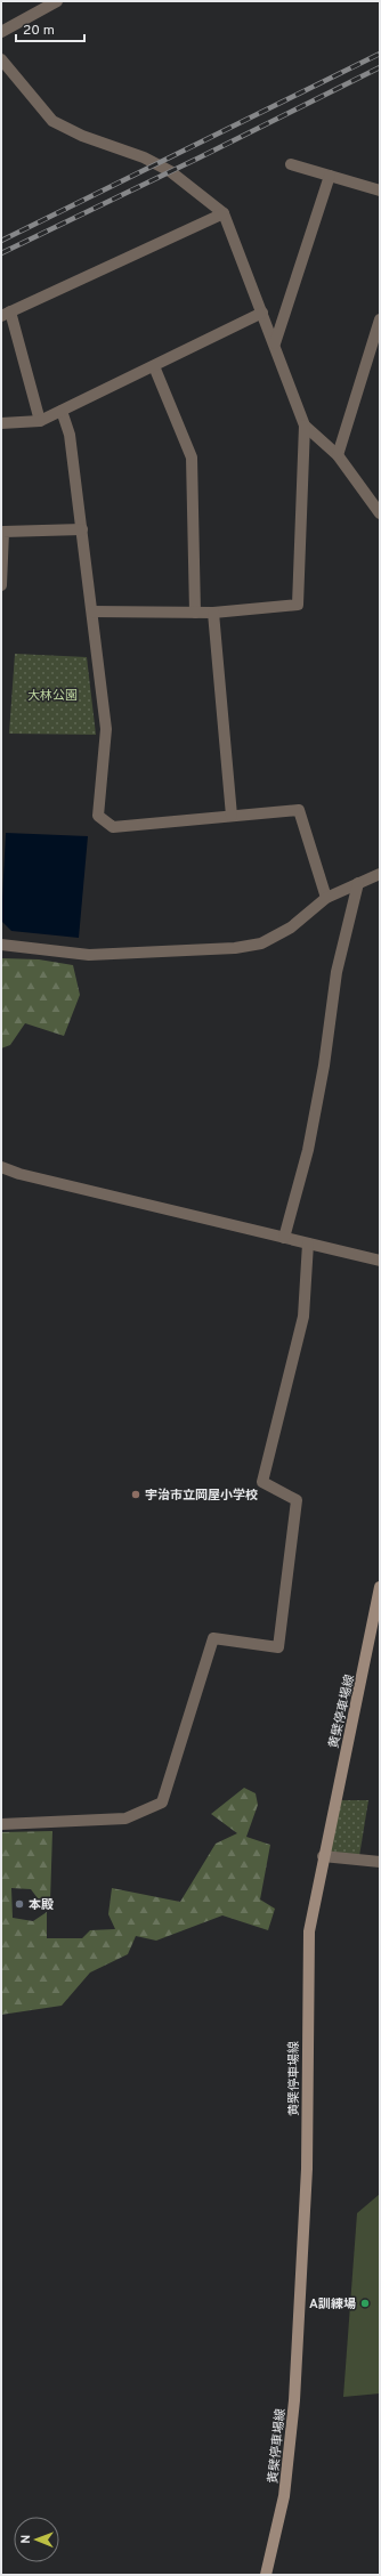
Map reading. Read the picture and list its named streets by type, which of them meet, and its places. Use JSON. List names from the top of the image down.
{
  "streets": {
    "main road": ["黄檗停車場線"]
  },
  "parks": ["大林公園"],
  "places": ["宇治市立岡屋小学校", "本殿", "A訓練場"],
  "scale_bar": "20 m",
  "north": "left"
}
